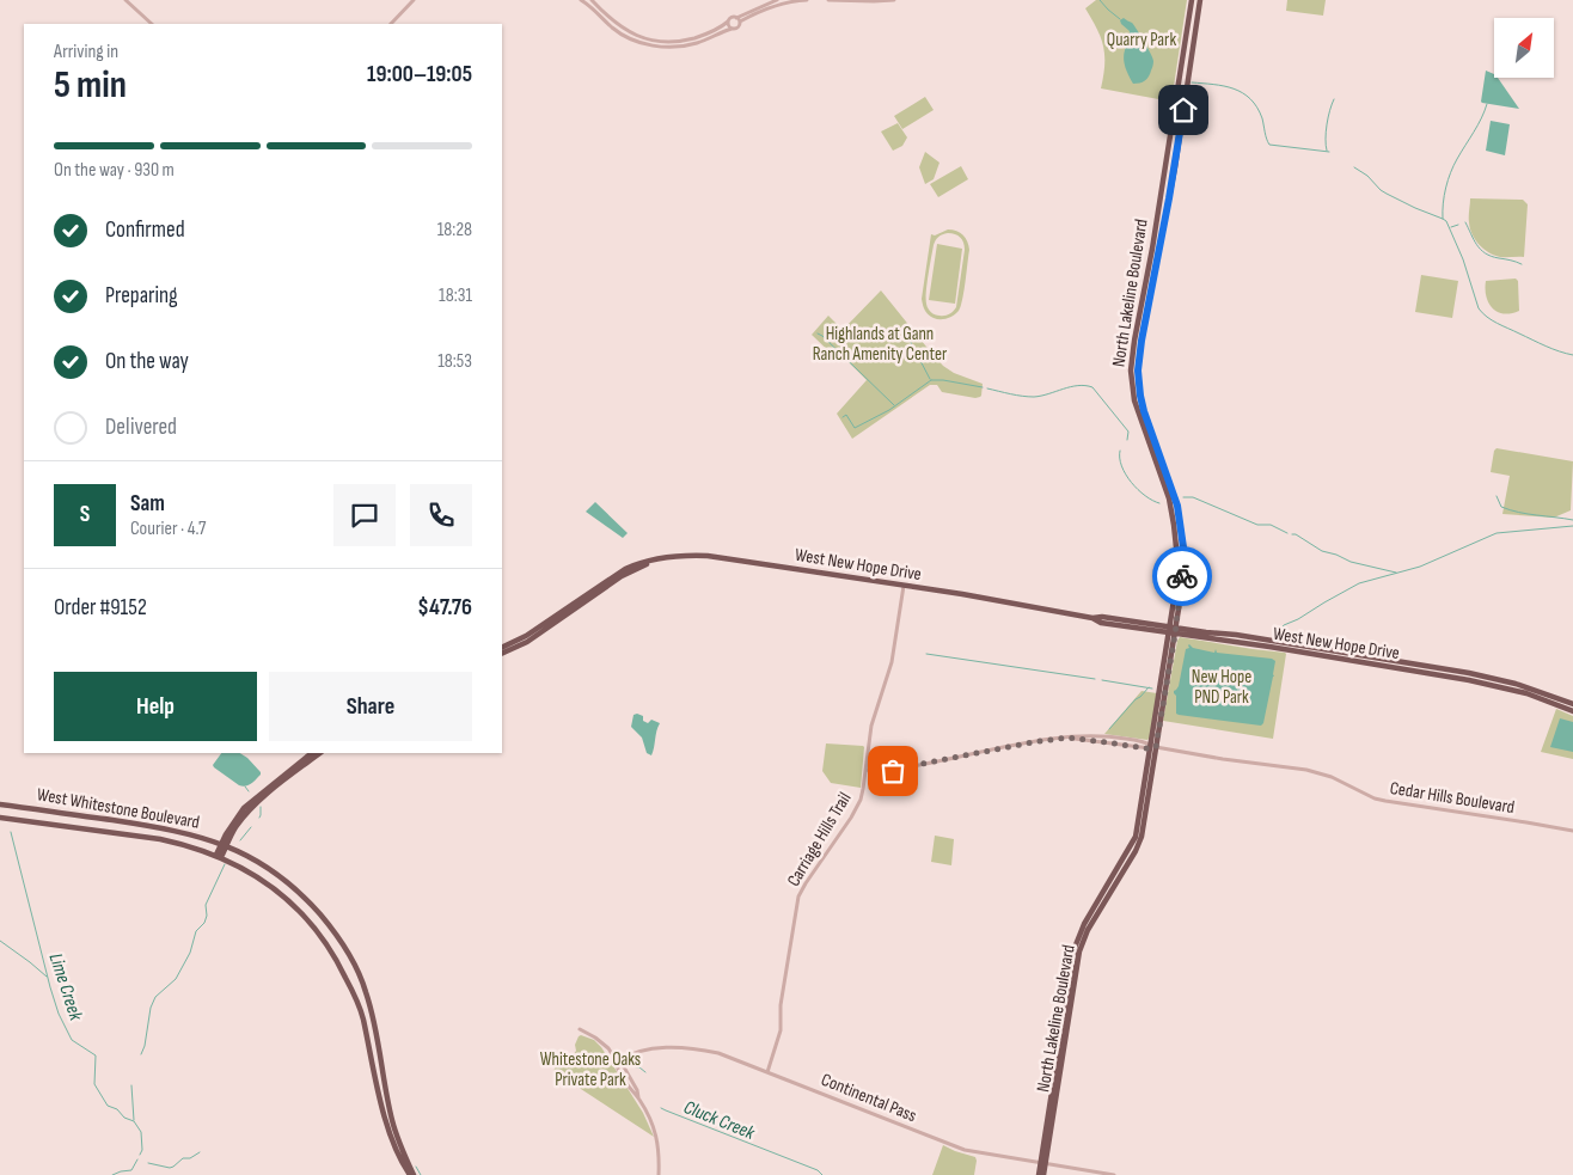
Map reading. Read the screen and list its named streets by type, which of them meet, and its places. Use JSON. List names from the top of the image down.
{
  "streets": {
    "main road": ["North Lakeline Boulevard", "West New Hope Drive", "West Whitestone Boulevard"],
    "street": ["Cedar Hills Boulevard", "Carriage Hills Trail", "Continental Pass"]
  },
  "crossings": [
    ["North Lakeline Boulevard", "West New Hope Drive"],
    ["North Lakeline Boulevard", "Cedar Hills Boulevard"],
    ["North Lakeline Boulevard", "Continental Pass"],
    ["West New Hope Drive", "Carriage Hills Trail"],
    ["Cedar Hills Boulevard", "Carriage Hills Trail"],
    ["Carriage Hills Trail", "Continental Pass"]
  ],
  "water": ["Lime Creek", "Cluck Creek"],
  "parks": [
    "Quarry Park",
    "Highlands at Gann Ranch Amenity Center",
    "New Hope PND Park",
    "Whitestone Oaks Private Park"
  ],
  "north": "top right",
  "page": {
    "heading": ["5 min", "Arriving in", "19:00–19:05"],
    "panel": [
      "Sam",
      "Courier · 4.7",
      "Order #9152",
      "$47.76"
    ],
    "bar": "On the way · 930 m",
    "list": [
      ["Confirmed", "18:28"],
      ["Preparing", "18:31"],
      ["On the way", "18:53"],
      "Delivered"
    ],
    "round": "S",
    "buttons": ["Help", "Share"]
  }
}
